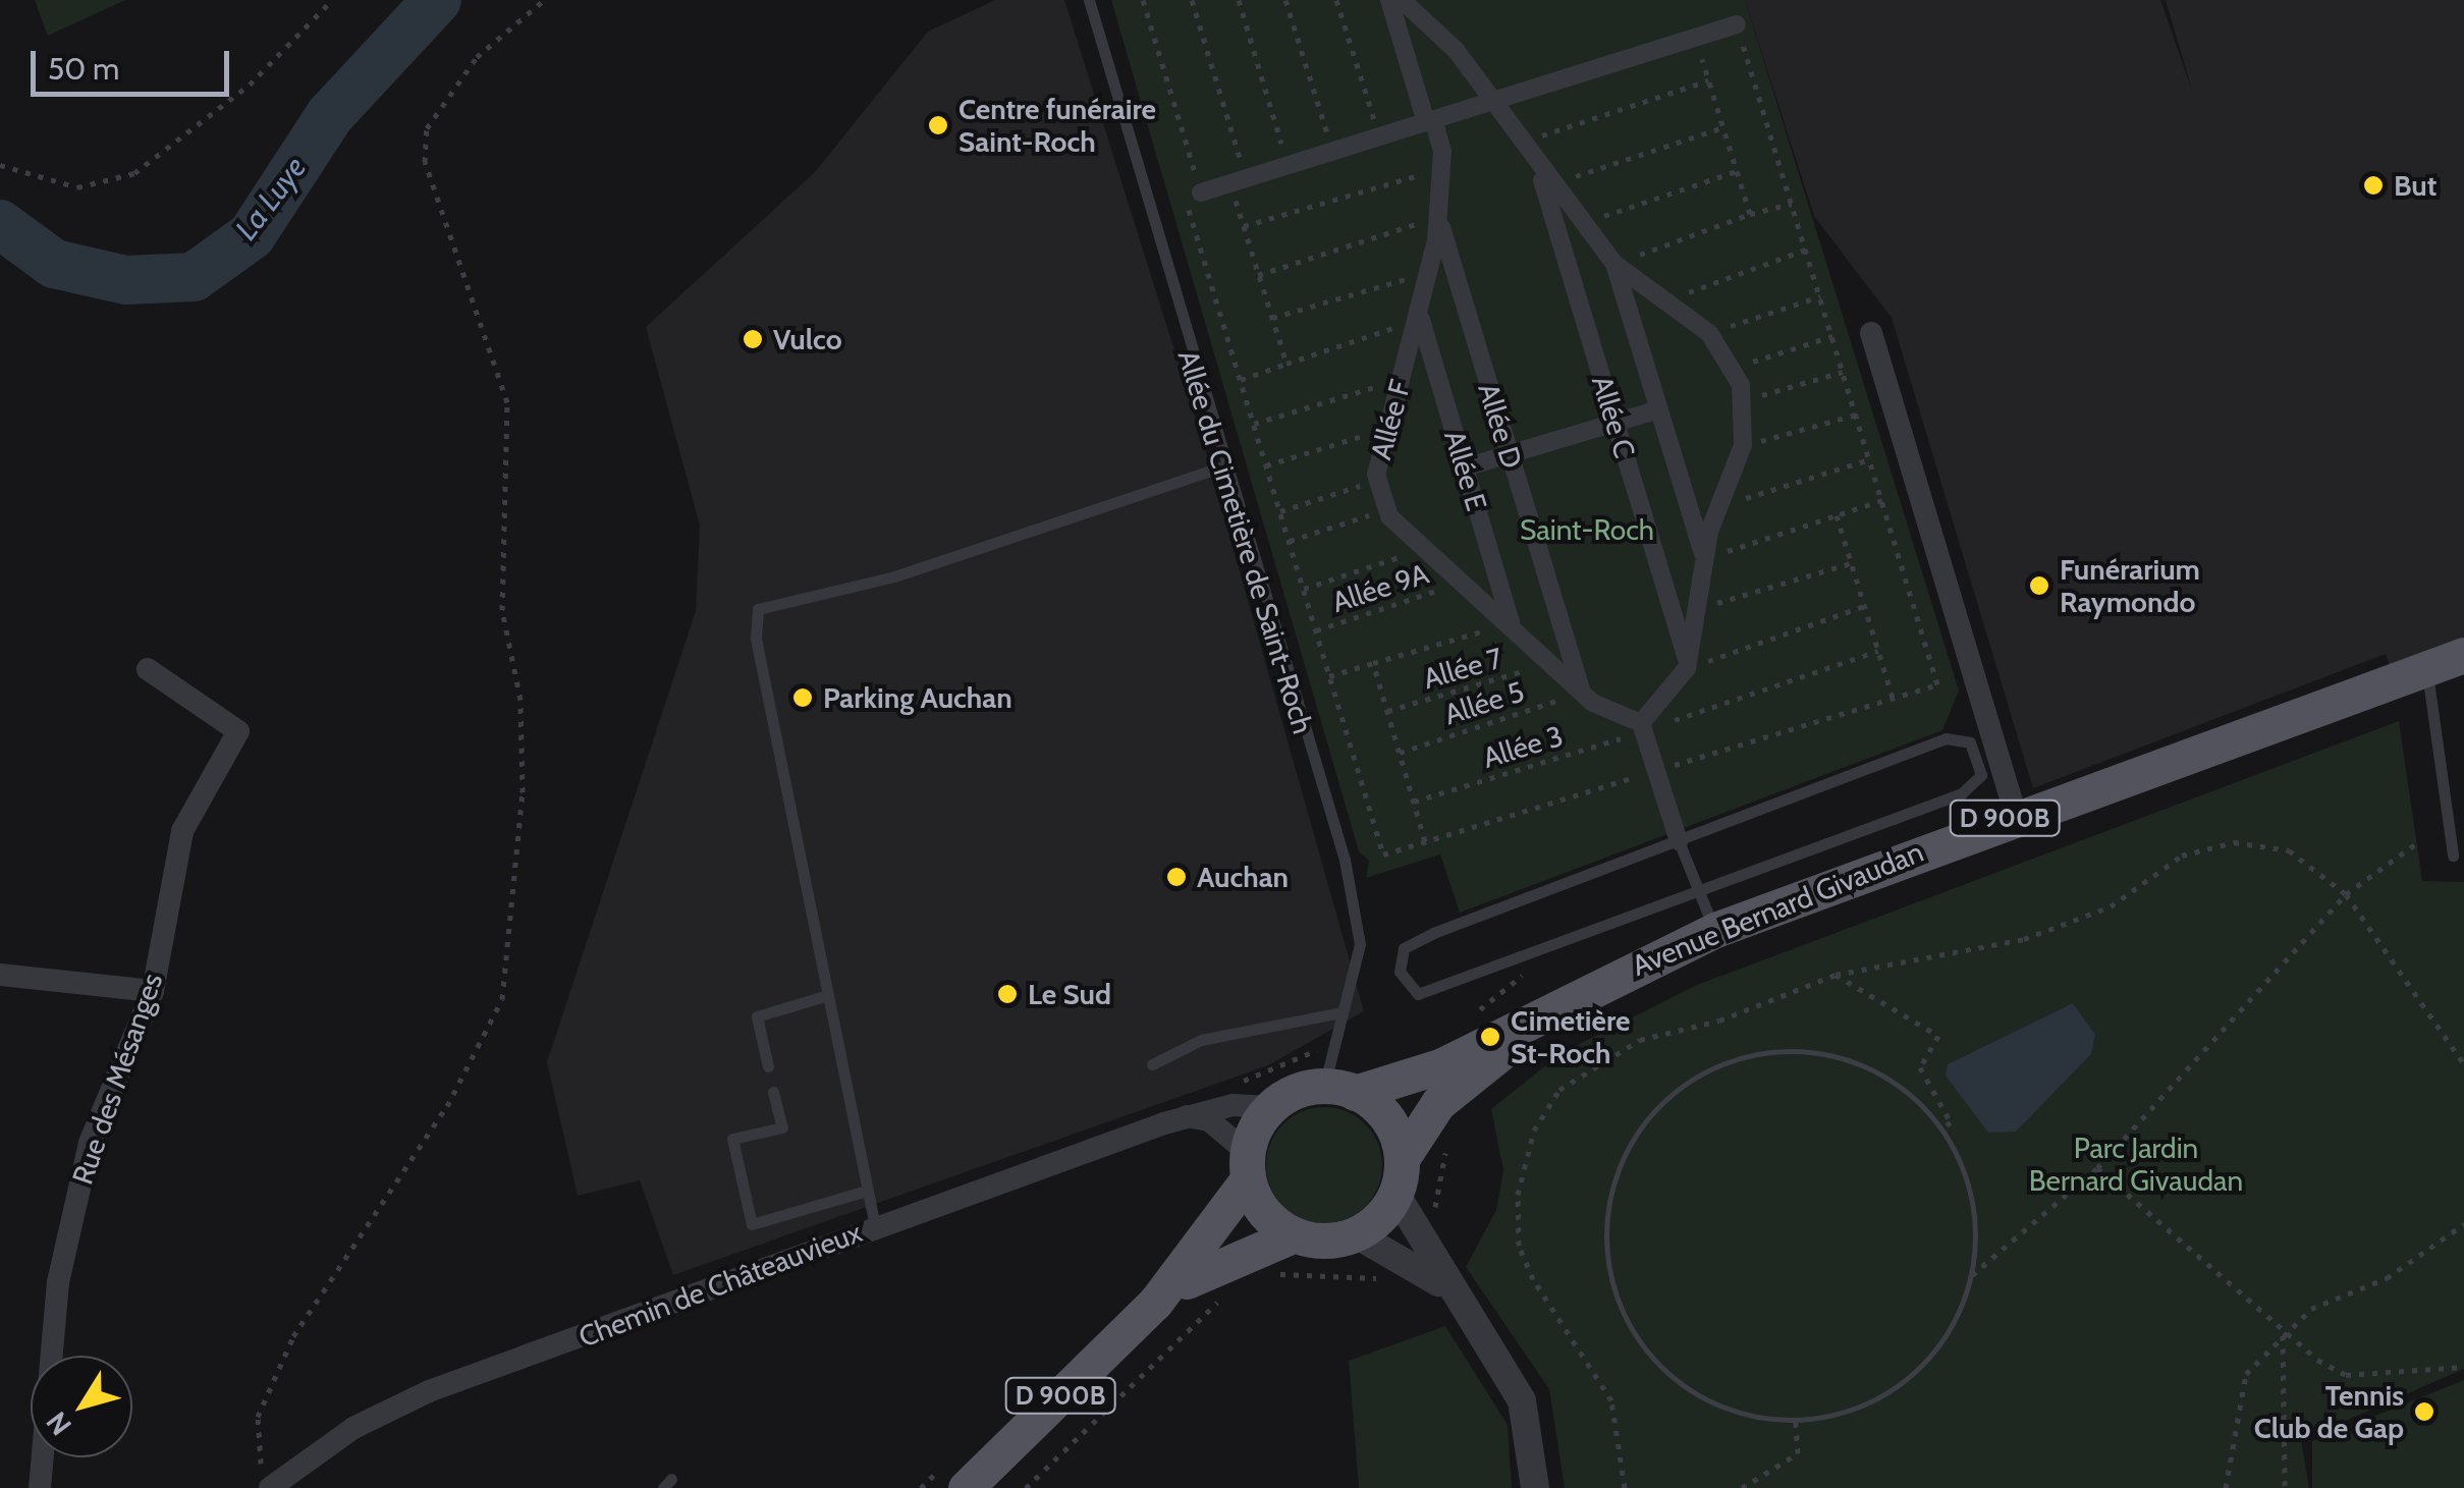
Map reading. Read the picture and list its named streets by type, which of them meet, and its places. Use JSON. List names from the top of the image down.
{
  "streets": {
    "main road": ["D 900B", "Avenue Bernard Givaudan"],
    "street": [
      "Allée C",
      "Allée F",
      "Allée D",
      "Allée E",
      "Rue des Mésanges",
      "Chemin de Châteauvieux"
    ],
    "lane": ["Allée du Cimetière de Saint-Roch"],
    "path": [
      "Allée 9A",
      "Allée 7",
      "Allée 5",
      "Allée 3"
    ]
  },
  "crossings": [
    ["Allée F", "Allée D"],
    ["Allée F", "Allée E"],
    ["Allée F", "Allée 9A"],
    ["Allée F", "Allée 7"],
    ["Allée F", "Allée 5"],
    ["Allée F", "Allée 3"],
    ["Allée D", "Allée 5"],
    ["Allée du Cimetière de Saint-Roch", "D 900B"],
    ["Allée du Cimetière de Saint-Roch", "Chemin de Châteauvieux"],
    ["D 900B", "Avenue Bernard Givaudan"],
    ["D 900B", "Chemin de Châteauvieux"]
  ],
  "water": ["La Luye"],
  "parks": ["Saint-Roch", "Parc Jardin Bernard Givaudan"],
  "places": [
    "Centre funéraire Saint-Roch",
    "But",
    "Vulco",
    "Funérarium Raymondo",
    "Parking Auchan",
    "Auchan",
    "Le Sud",
    "Cimetière St-Roch",
    "Tennis Club de Gap"
  ],
  "scale_bar": "50 m",
  "north": "bottom left"
}
